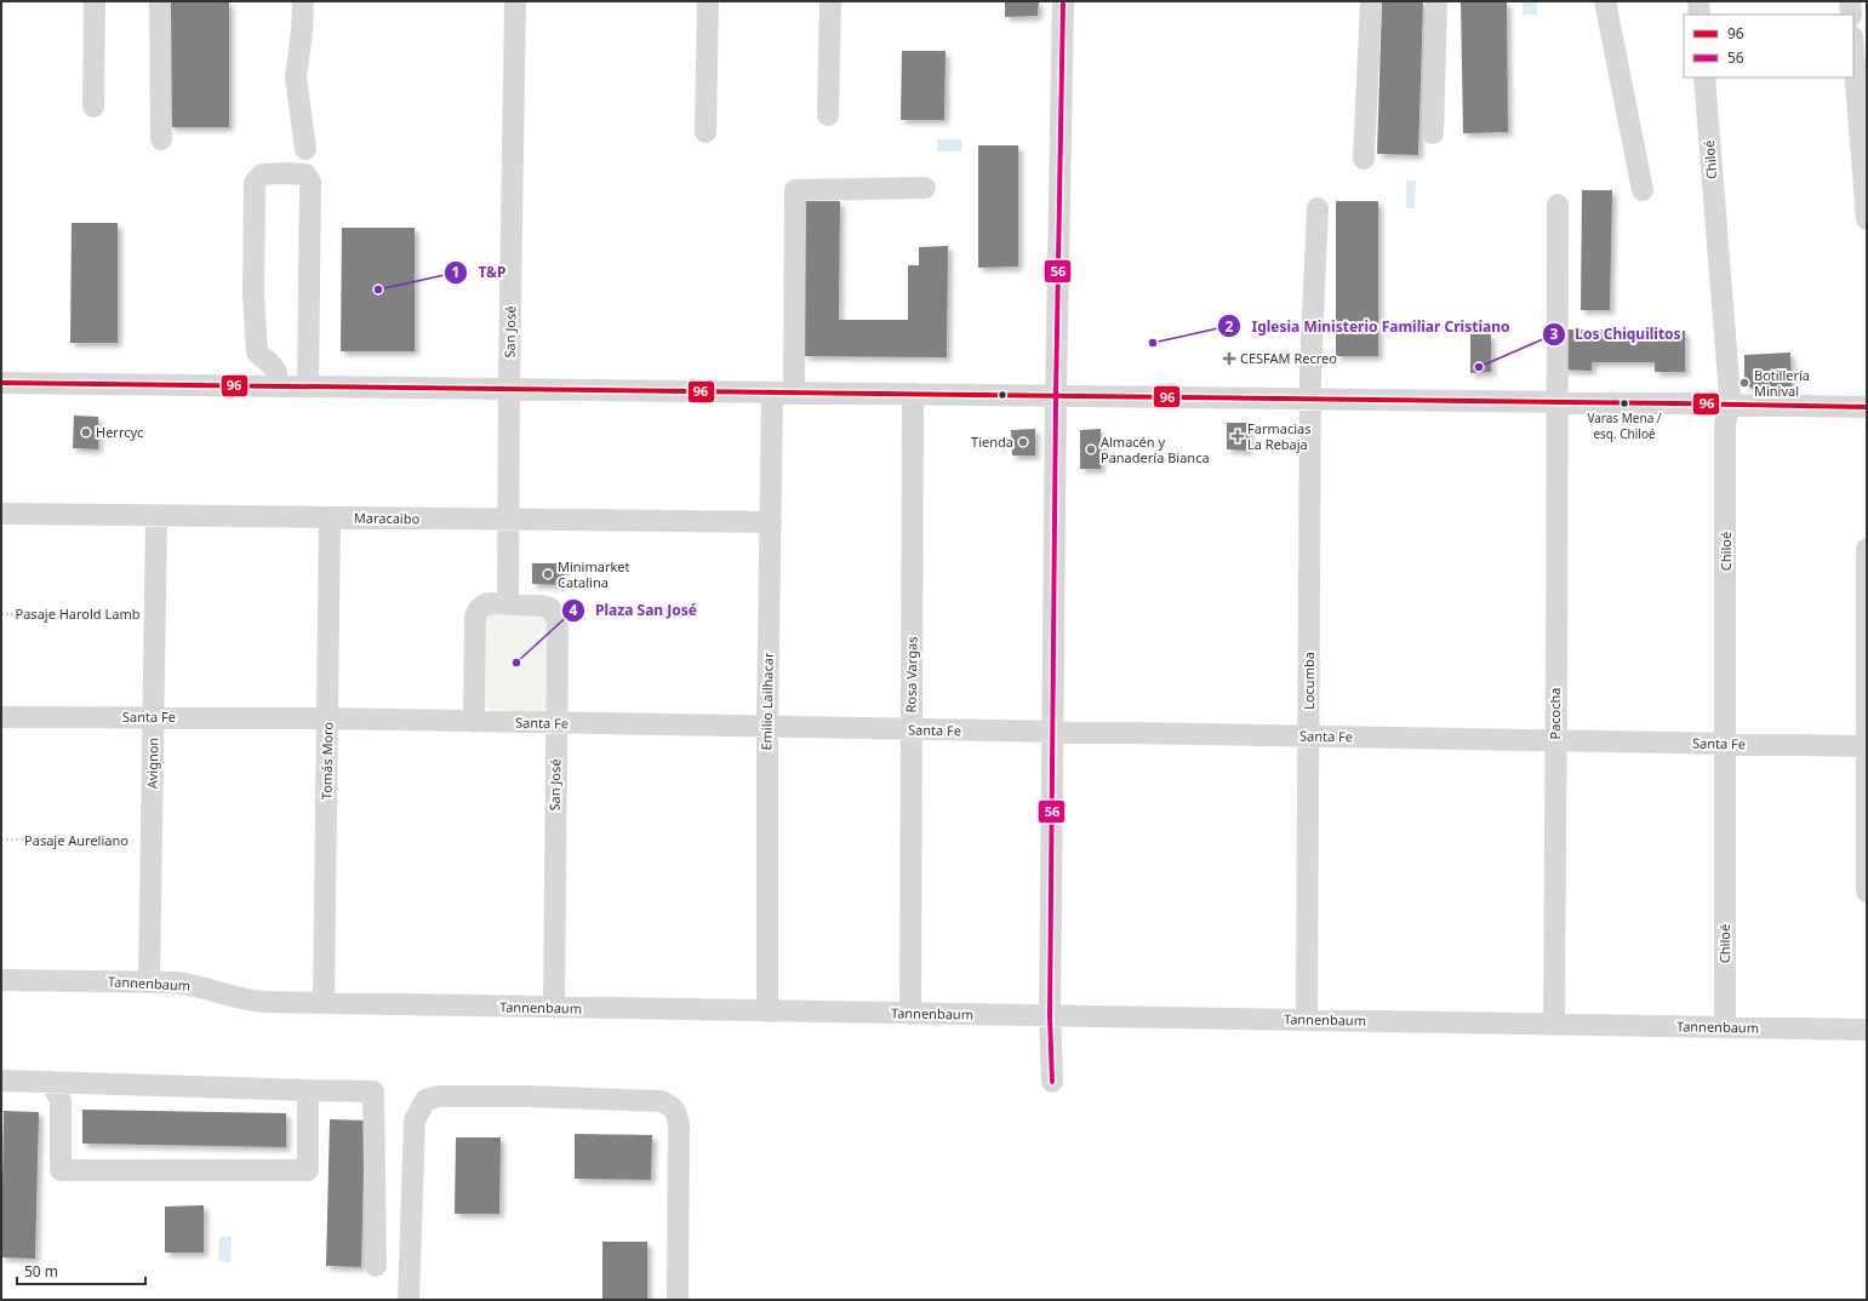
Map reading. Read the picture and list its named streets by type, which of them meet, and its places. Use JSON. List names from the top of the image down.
{
  "streets": {
    "street": [
      "Chiloé",
      "San José",
      "Maracaibo",
      "Rosa Vargas",
      "Locumba",
      "Emilio Lailhacar",
      "Pacocha",
      "Santa Fe",
      "Tomás Moro",
      "Avignon",
      "Tannenbaum"
    ],
    "path": ["Pasaje Harold Lamb", "Pasaje Aureliano"]
  },
  "crossings": [
    ["Chiloé", "Santa Fe"],
    ["Chiloé", "Tannenbaum"],
    ["San José", "Maracaibo"],
    ["San José", "Santa Fe"],
    ["San José", "Tannenbaum"],
    ["Maracaibo", "Emilio Lailhacar"],
    ["Maracaibo", "Tomás Moro"],
    ["Maracaibo", "Avignon"],
    ["Pasaje Harold Lamb", "Avignon"],
    ["Rosa Vargas", "Santa Fe"],
    ["Rosa Vargas", "Tannenbaum"],
    ["Locumba", "Santa Fe"],
    ["Locumba", "Tannenbaum"],
    ["Emilio Lailhacar", "Santa Fe"],
    ["Emilio Lailhacar", "Tannenbaum"],
    ["Pacocha", "Santa Fe"],
    ["Pacocha", "Tannenbaum"],
    ["Santa Fe", "Tomás Moro"],
    ["Santa Fe", "Avignon"],
    ["Tomás Moro", "Tannenbaum"],
    ["Avignon", "Pasaje Aureliano"],
    ["Avignon", "Tannenbaum"]
  ],
  "places": {
    "other": [
      "T&P",
      "Iglesia Ministerio Familiar Cristiano",
      "Los Chiquilitos",
      "Botillería Minival",
      "Varas Mena / esq. Chiloé",
      "Herrcyc",
      "Tienda",
      "Almacén y Panadería Bianca",
      "Minimarket Catalina",
      "Plaza San José"
    ],
    "health": ["CESFAM Recreo", "Farmacias La Rebaja"]
  },
  "lines": ["transit line 56", "transit line 96"],
  "legend": ["96", "56"],
  "scale_bar": "50 m"
}
